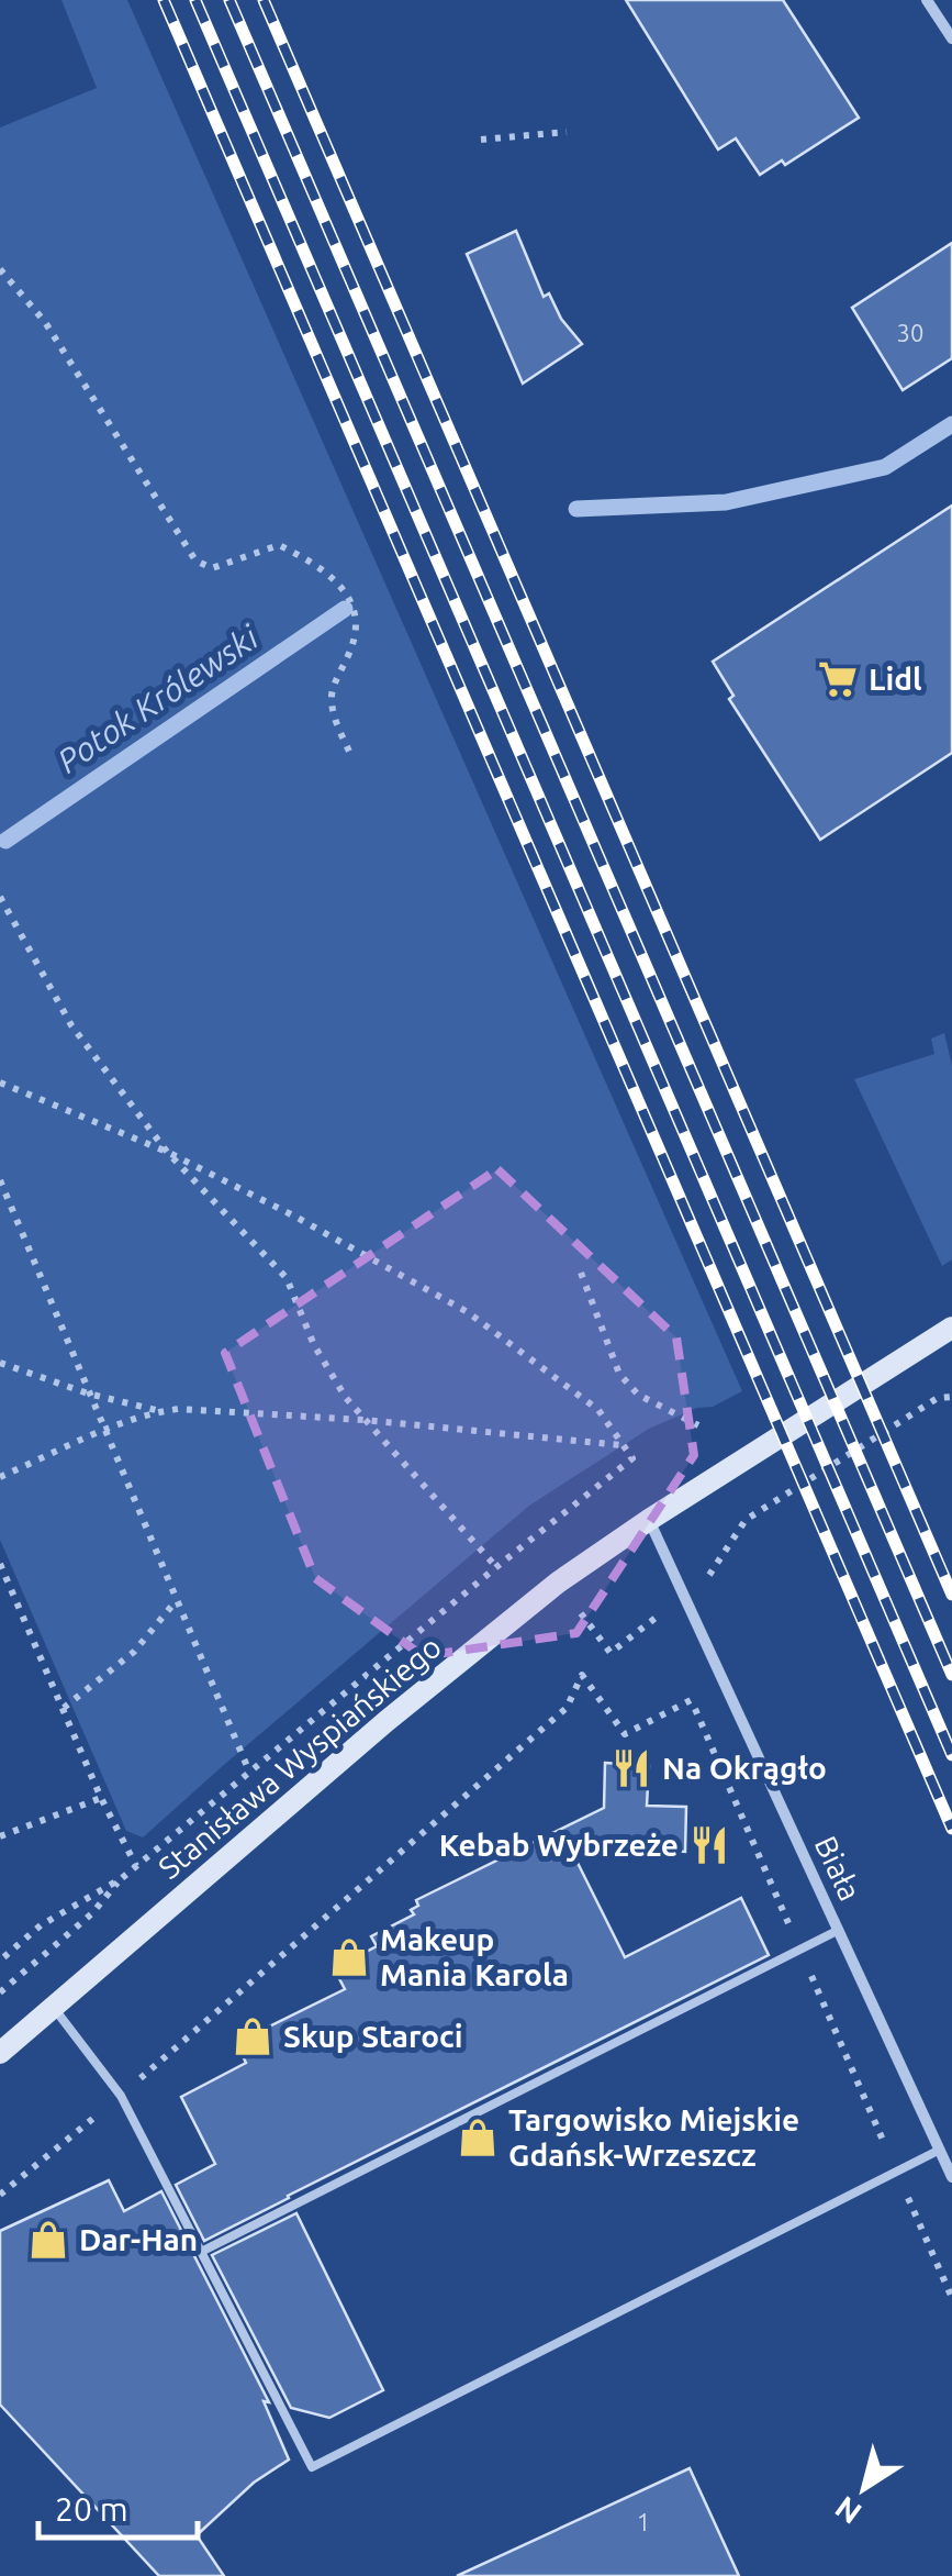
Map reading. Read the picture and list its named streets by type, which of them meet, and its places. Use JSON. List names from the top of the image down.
{
  "streets": {
    "main road": ["Stanisława Wyspiańskiego"],
    "street": ["Biała"]
  },
  "crossings": [
    ["Stanisława Wyspiańskiego", "Biała"]
  ],
  "water": ["Potok Królewski"],
  "places": {
    "supermarket": ["Lidl"],
    "restaurant": ["Na Okrągło", "Kebab Wybrzeże"],
    "shop": [
      "Makeup Mania Karola",
      "Skup Staroci",
      "Targowisko Miejskie Gdańsk-Wrzeszcz",
      "Dar-Han"
    ]
  },
  "house_numbers": ["30", "1"],
  "scale_bar": "20 m",
  "north": "bottom left"
}
